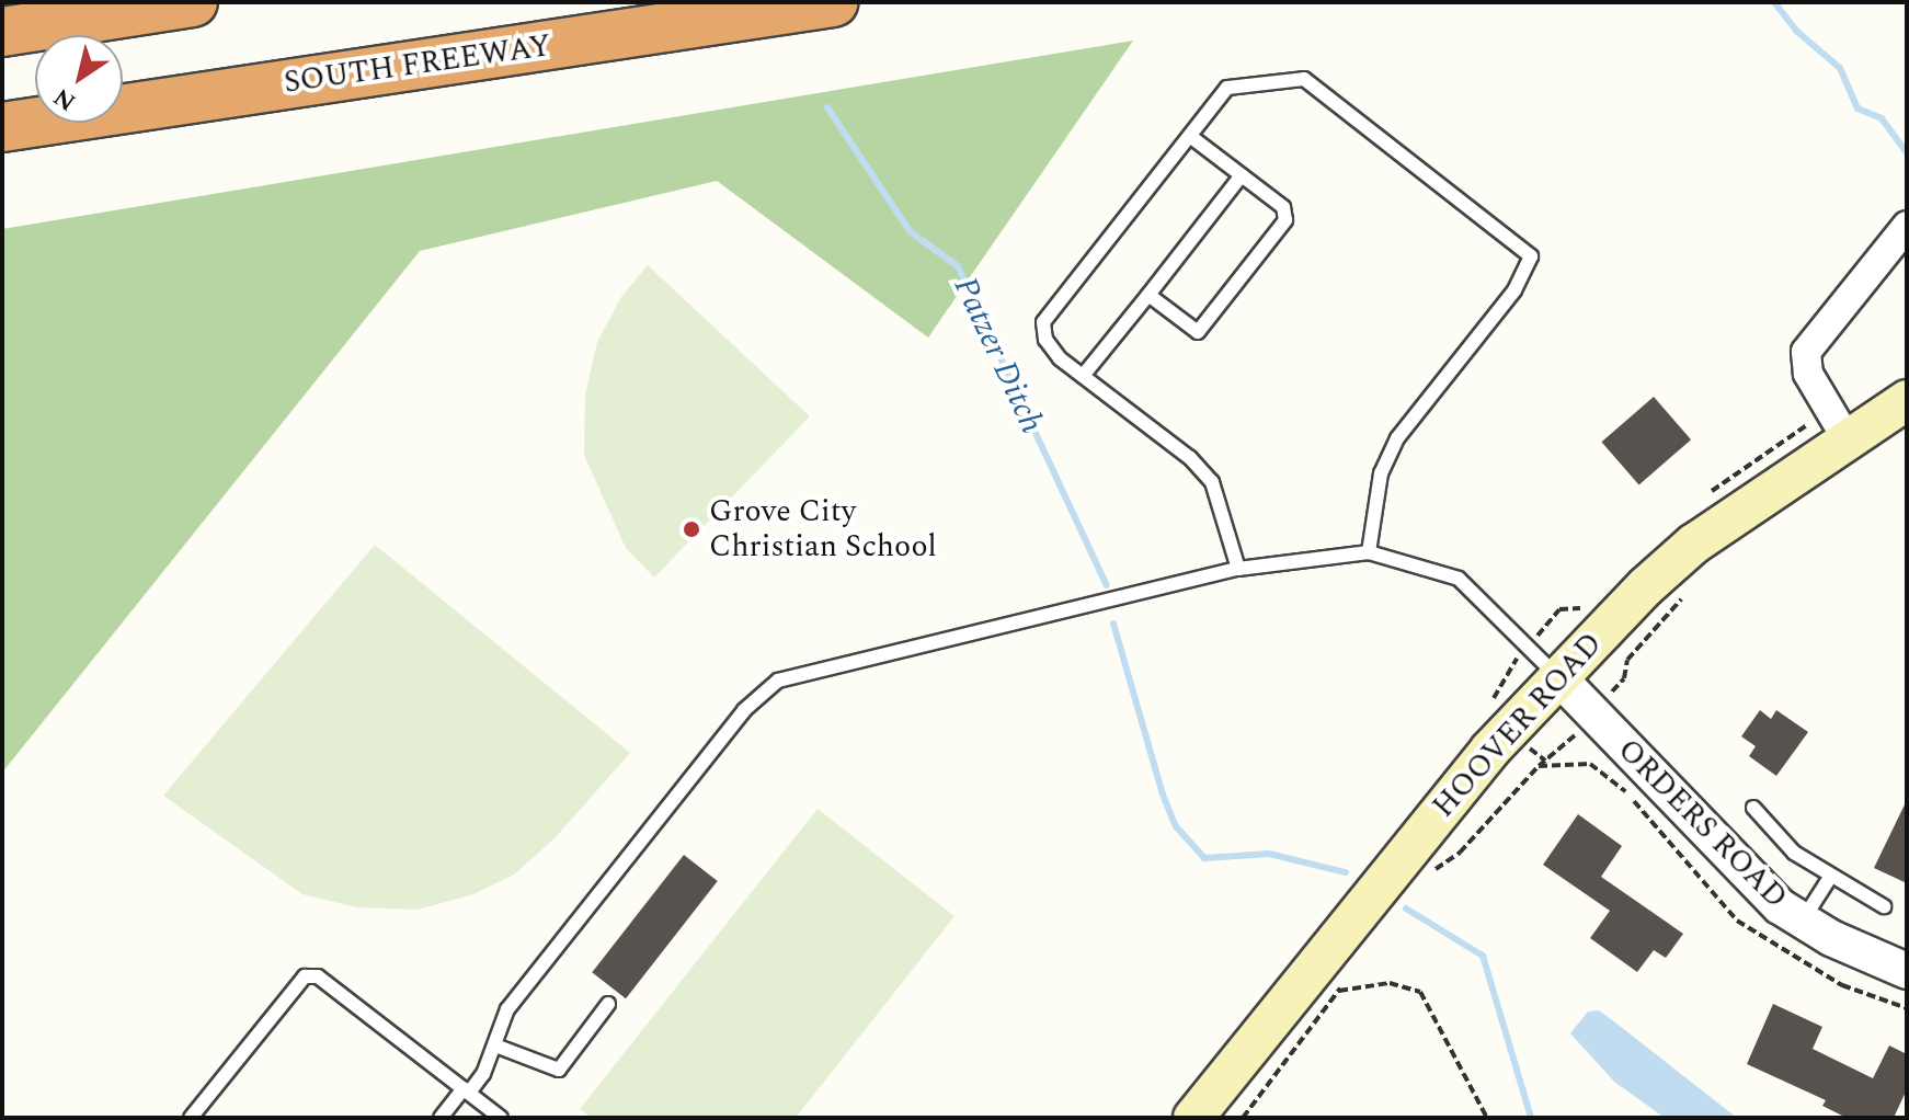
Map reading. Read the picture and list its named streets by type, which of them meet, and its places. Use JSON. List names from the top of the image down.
{
  "streets": {
    "highway": ["SOUTH FREEWAY"],
    "main road": ["HOOVER ROAD"],
    "street": ["ORDERS ROAD"]
  },
  "crossings": [
    ["HOOVER ROAD", "ORDERS ROAD"]
  ],
  "water": ["Patzer Ditch"],
  "places": ["Grove City Christian School"],
  "north": "bottom left"
}
